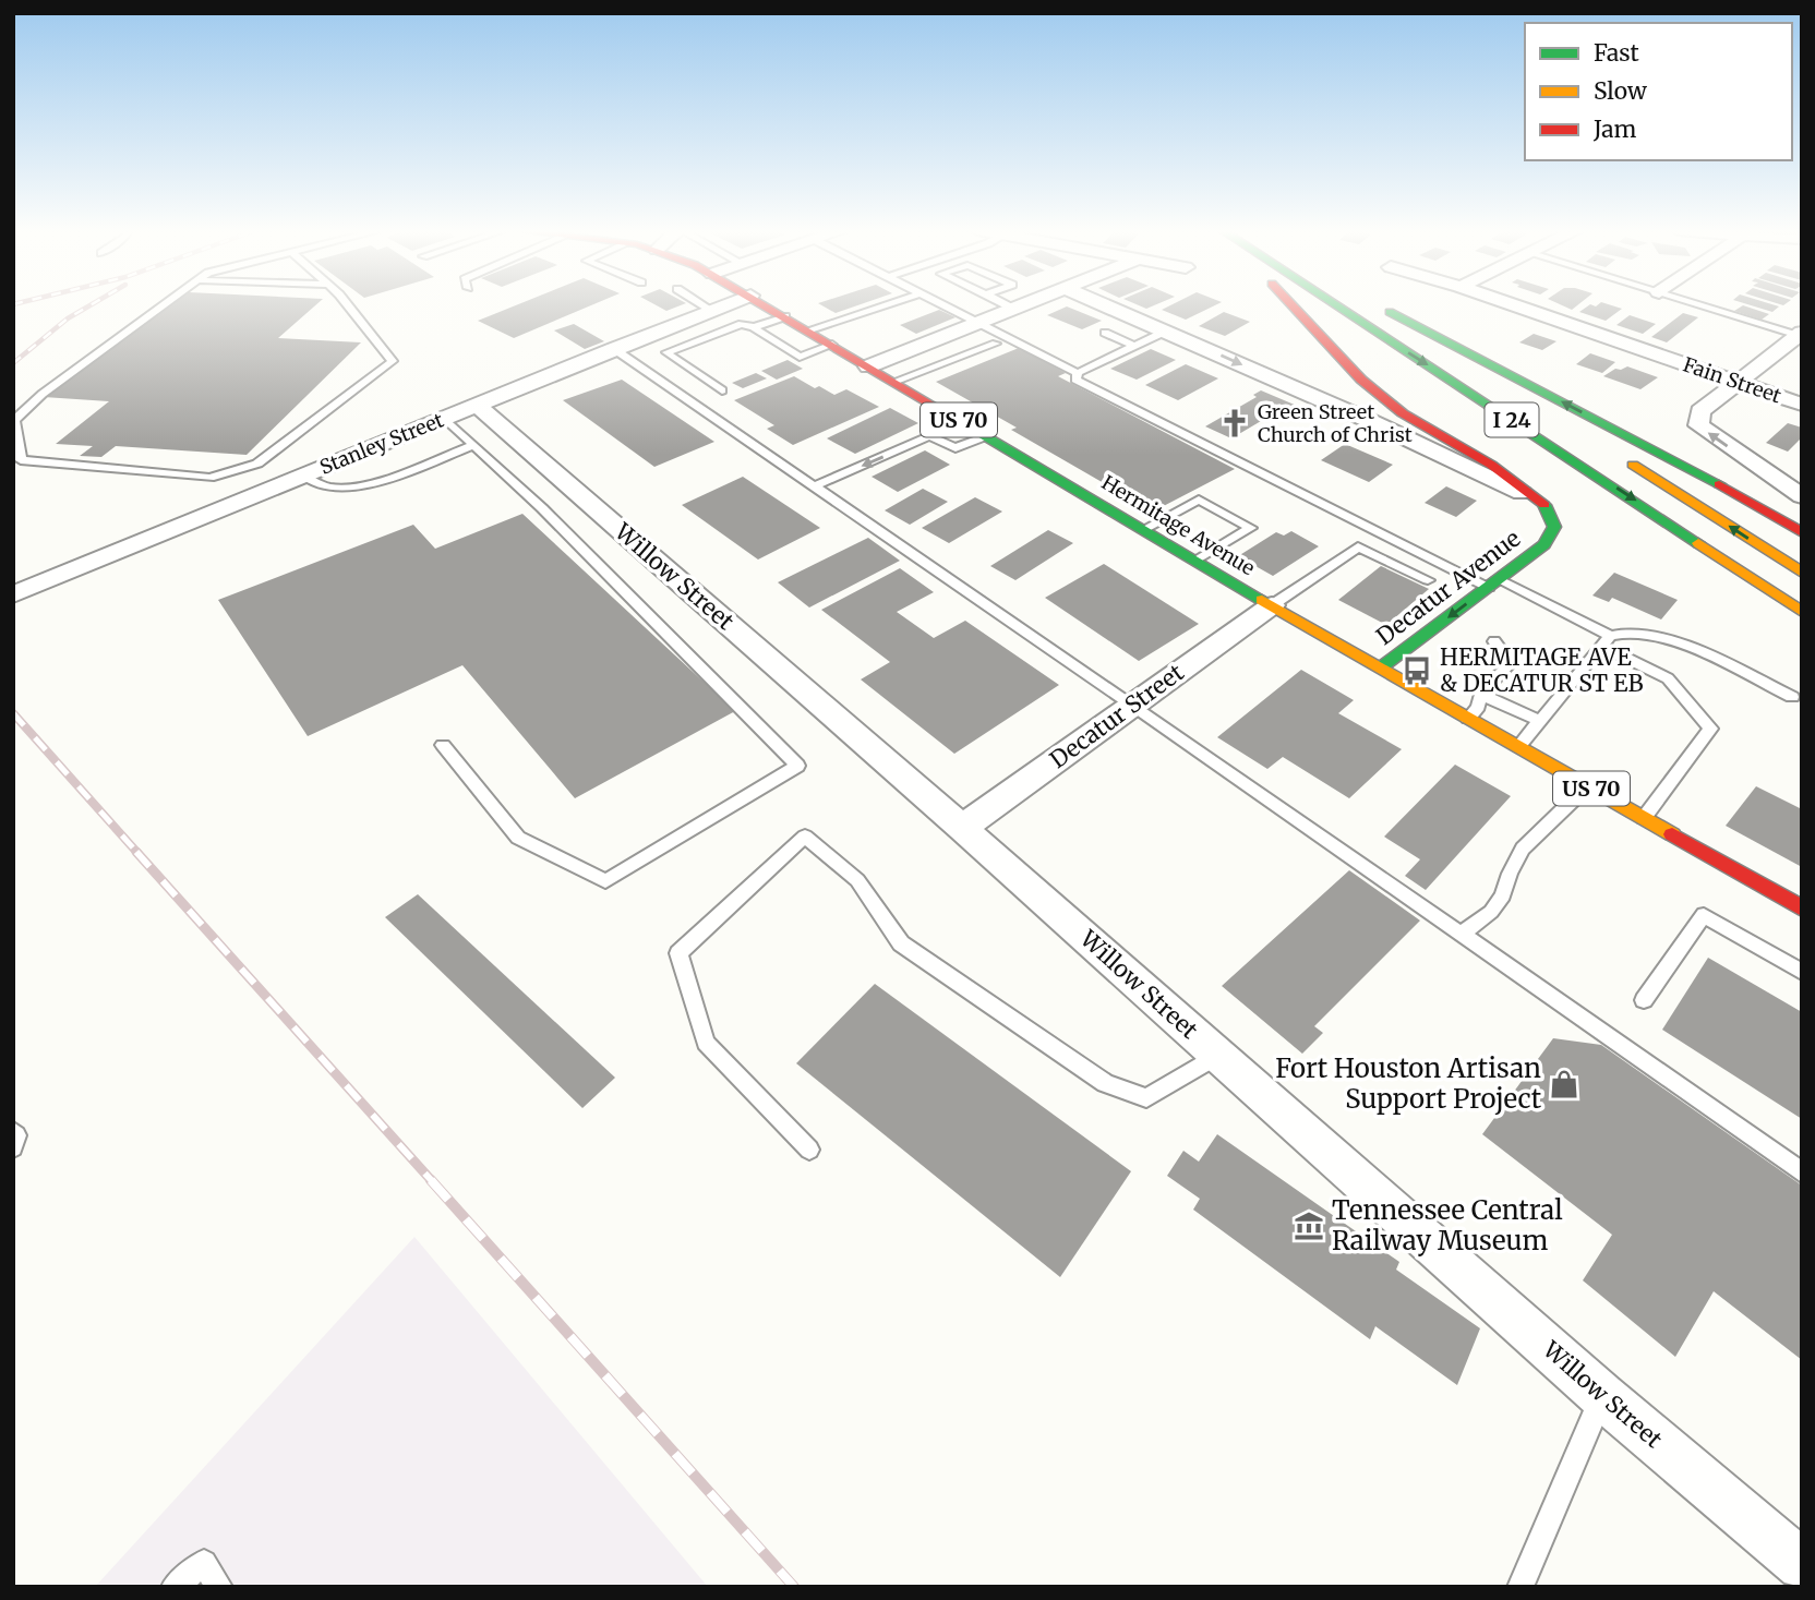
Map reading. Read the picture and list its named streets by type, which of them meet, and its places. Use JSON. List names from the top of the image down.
{
  "streets": {
    "main road": [
      "US 70",
      "I 24",
      "Hermitage Avenue",
      "Decatur Avenue"
    ],
    "street": [
      "Fain Street",
      "Stanley Street",
      "Willow Street",
      "Decatur Street"
    ]
  },
  "crossings": [
    ["Stanley Street", "Willow Street"],
    ["Hermitage Avenue", "Decatur Avenue"],
    ["Hermitage Avenue", "Decatur Street"],
    ["Willow Street", "Decatur Street"]
  ],
  "one_way": ["Decatur Avenue"],
  "places": {
    "church": ["Green Street Church of Christ"],
    "bus stop": ["HERMITAGE AVE & DECATUR ST EB"],
    "shop": ["Fort Houston Artisan Support Project"],
    "museum": ["Tennessee Central Railway Museum"]
  },
  "legend": ["Fast", "Slow", "Jam"]
}
